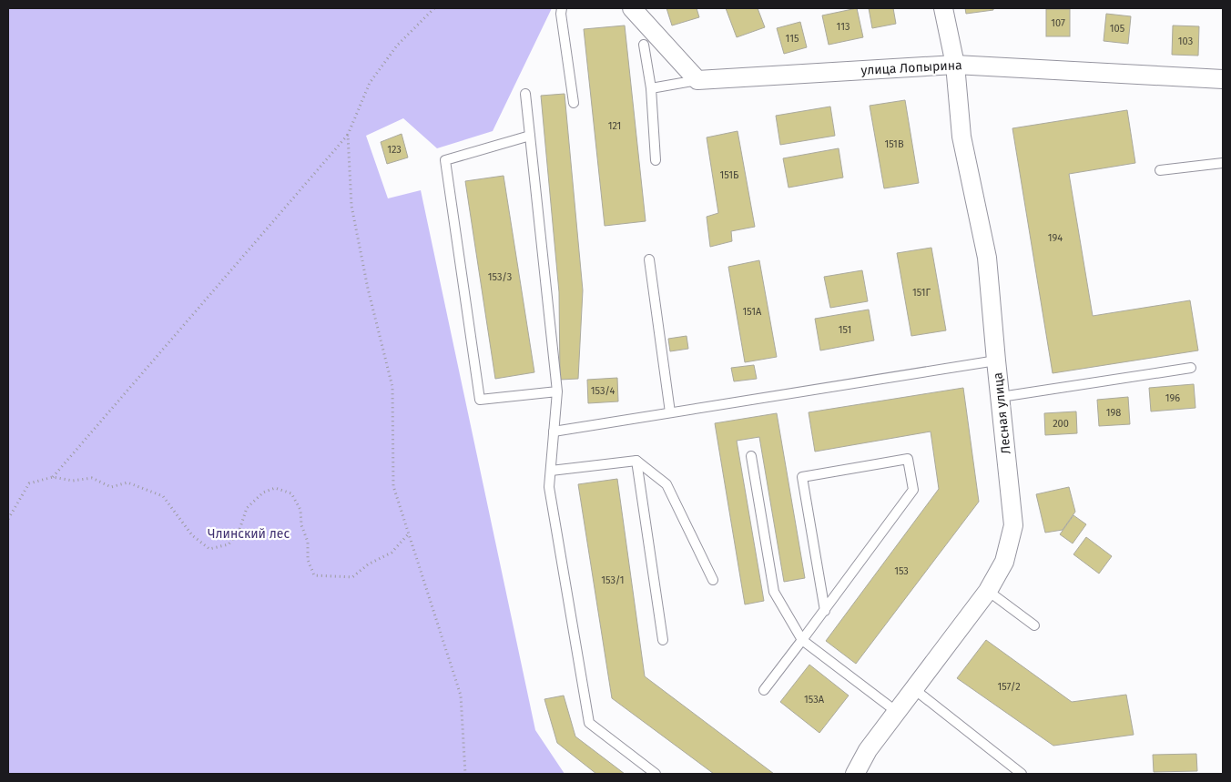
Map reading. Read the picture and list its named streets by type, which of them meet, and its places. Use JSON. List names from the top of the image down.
{
  "streets": {
    "street": ["улица Лопырина", "Лесная улица"]
  },
  "crossings": [
    ["улица Лопырина", "Лесная улица"]
  ],
  "parks": ["Члинский лес"],
  "house_numbers": [
    "107",
    "113",
    "105",
    "115",
    "103",
    "121",
    "151В",
    "123",
    "151Б",
    "194",
    "153/3",
    "151Г",
    "151А",
    "151",
    "153/4",
    "196",
    "198",
    "200",
    "153",
    "153/1",
    "157/2",
    "153А"
  ]
}
